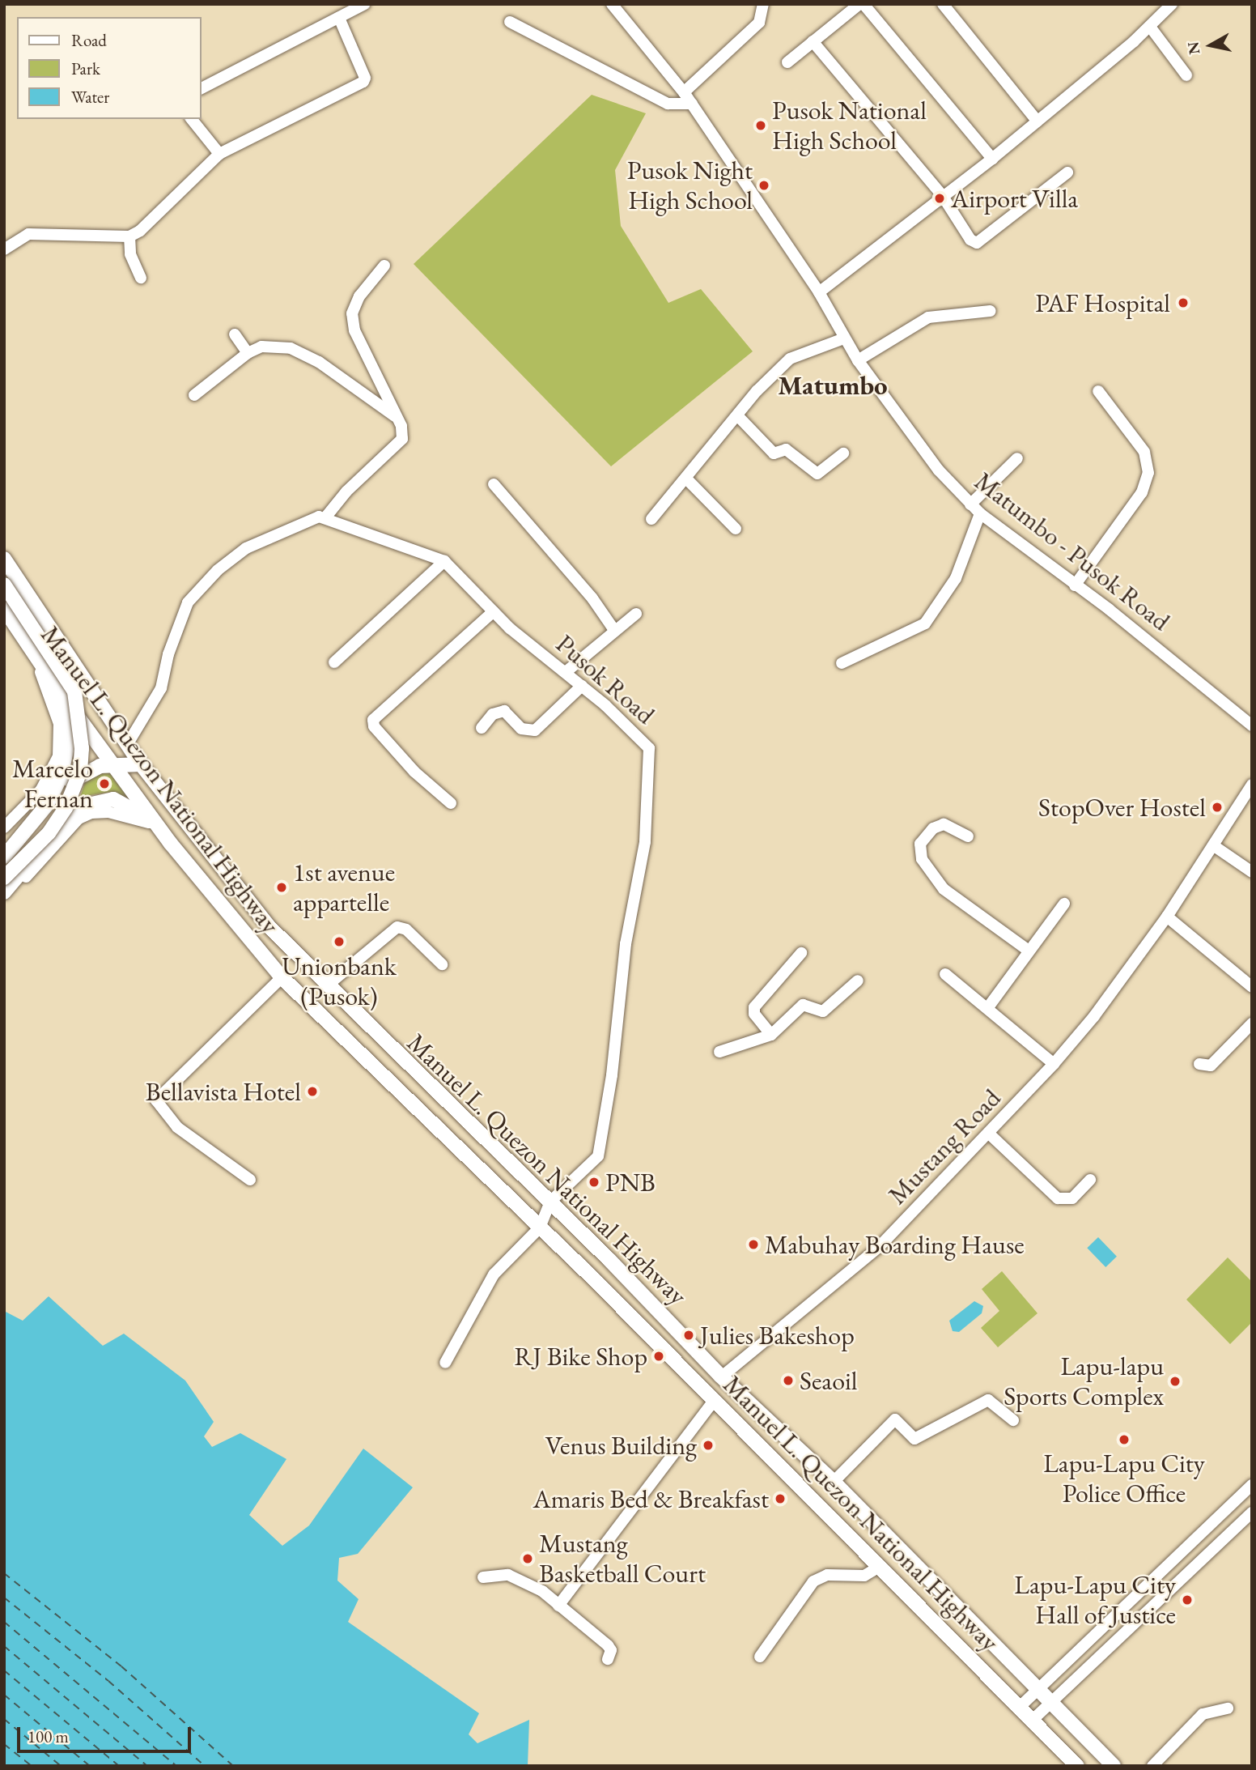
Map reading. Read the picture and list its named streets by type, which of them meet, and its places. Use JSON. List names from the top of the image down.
{
  "streets": {
    "main road": ["Manuel L. Quezon National Highway"],
    "street": ["Matumbo - Pusok Road", "Pusok Road", "Mustang Road"]
  },
  "crossings": [
    ["Pusok Road", "Manuel L. Quezon National Highway"],
    ["Manuel L. Quezon National Highway", "Mustang Road"]
  ],
  "districts": ["Matumbo"],
  "places": [
    "Pusok National High School",
    "Pusok Night High School",
    "Airport Villa",
    "PAF Hospital",
    "Marcelo Fernan",
    "StopOver Hostel",
    "1st avenue appartelle",
    "Unionbank (Pusok)",
    "Bellavista Hotel",
    "PNB",
    "Mabuhay Boarding Hause",
    "Julies Bakeshop",
    "RJ Bike Shop",
    "Seaoil",
    "Lapu-lapu Sports Complex",
    "Lapu-Lapu City Police Office",
    "Venus Building",
    "Amaris Bed & Breakfast",
    "Mustang Basketball Court",
    "Lapu-Lapu City Hall of Justice"
  ],
  "legend": ["Road", "Park", "Water"],
  "scale_bar": "100 m",
  "north": "left"
}
